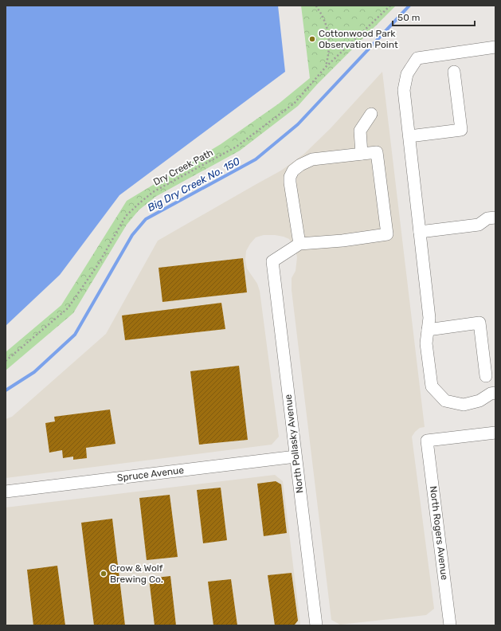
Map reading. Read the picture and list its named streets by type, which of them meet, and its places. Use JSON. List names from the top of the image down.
{
  "streets": {
    "street": ["North Pollasky Avenue", "Spruce Avenue", "North Rogers Avenue"],
    "path": ["Dry Creek Path"]
  },
  "crossings": [
    ["North Pollasky Avenue", "Spruce Avenue"]
  ],
  "water": ["Big Dry Creek No. 150"],
  "places": ["Cottonwood Park Observation Point", "Crow & Wolf Brewing Co."],
  "scale_bar": "50 m"
}
